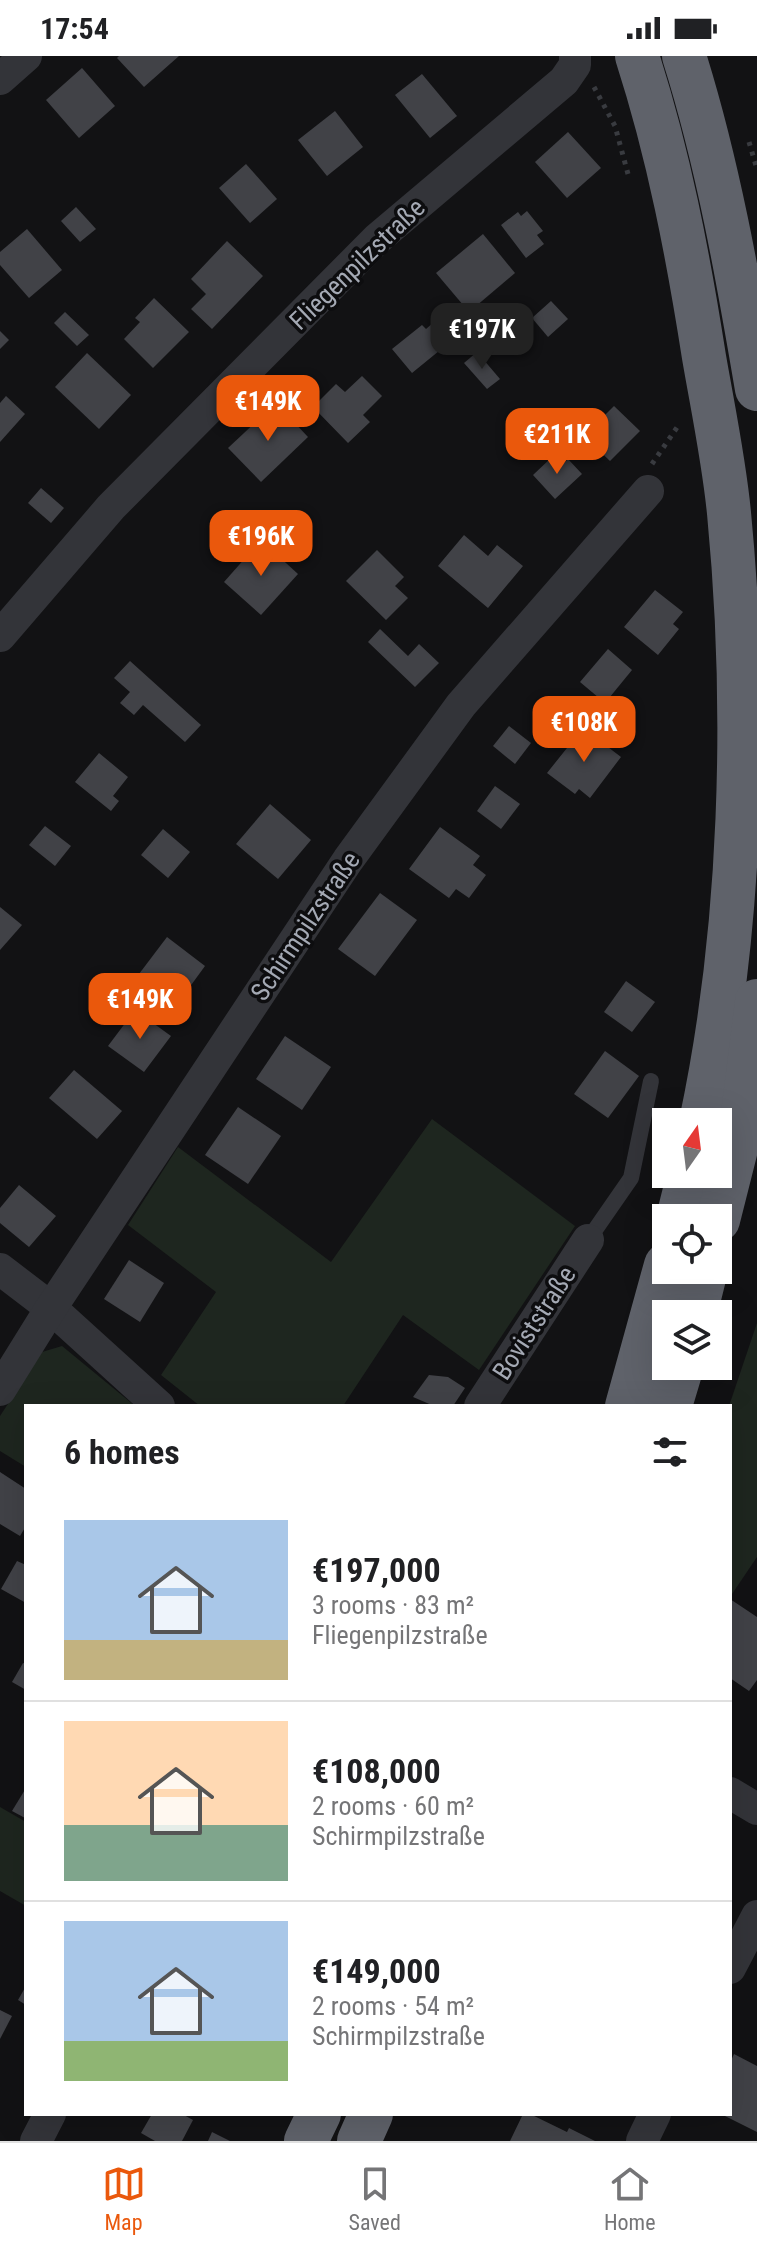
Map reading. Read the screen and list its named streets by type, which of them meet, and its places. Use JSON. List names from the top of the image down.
{
  "streets": {
    "street": ["Fliegenpilzstraße", "Schirmpilzstraße", "Boviststraße"]
  },
  "north": "top",
  "page": {
    "status": "17:54",
    "price": [
      "€197K",
      "€149K",
      "€211K",
      "€196K",
      "€108K",
      "€149K"
    ],
    "heading": "6 homes",
    "list": [
      {
        "name": "€197,000",
        "note": "3 rooms · 83 m² · Fliegenpilzstraße"
      },
      {
        "name": "€108,000",
        "note": "2 rooms · 60 m² · Schirmpilzstraße"
      },
      {
        "name": "€149,000",
        "note": "2 rooms · 54 m² · Schirmpilzstraße"
      }
    ],
    "tabs": ["Map", "Saved", "Home"]
  }
}
